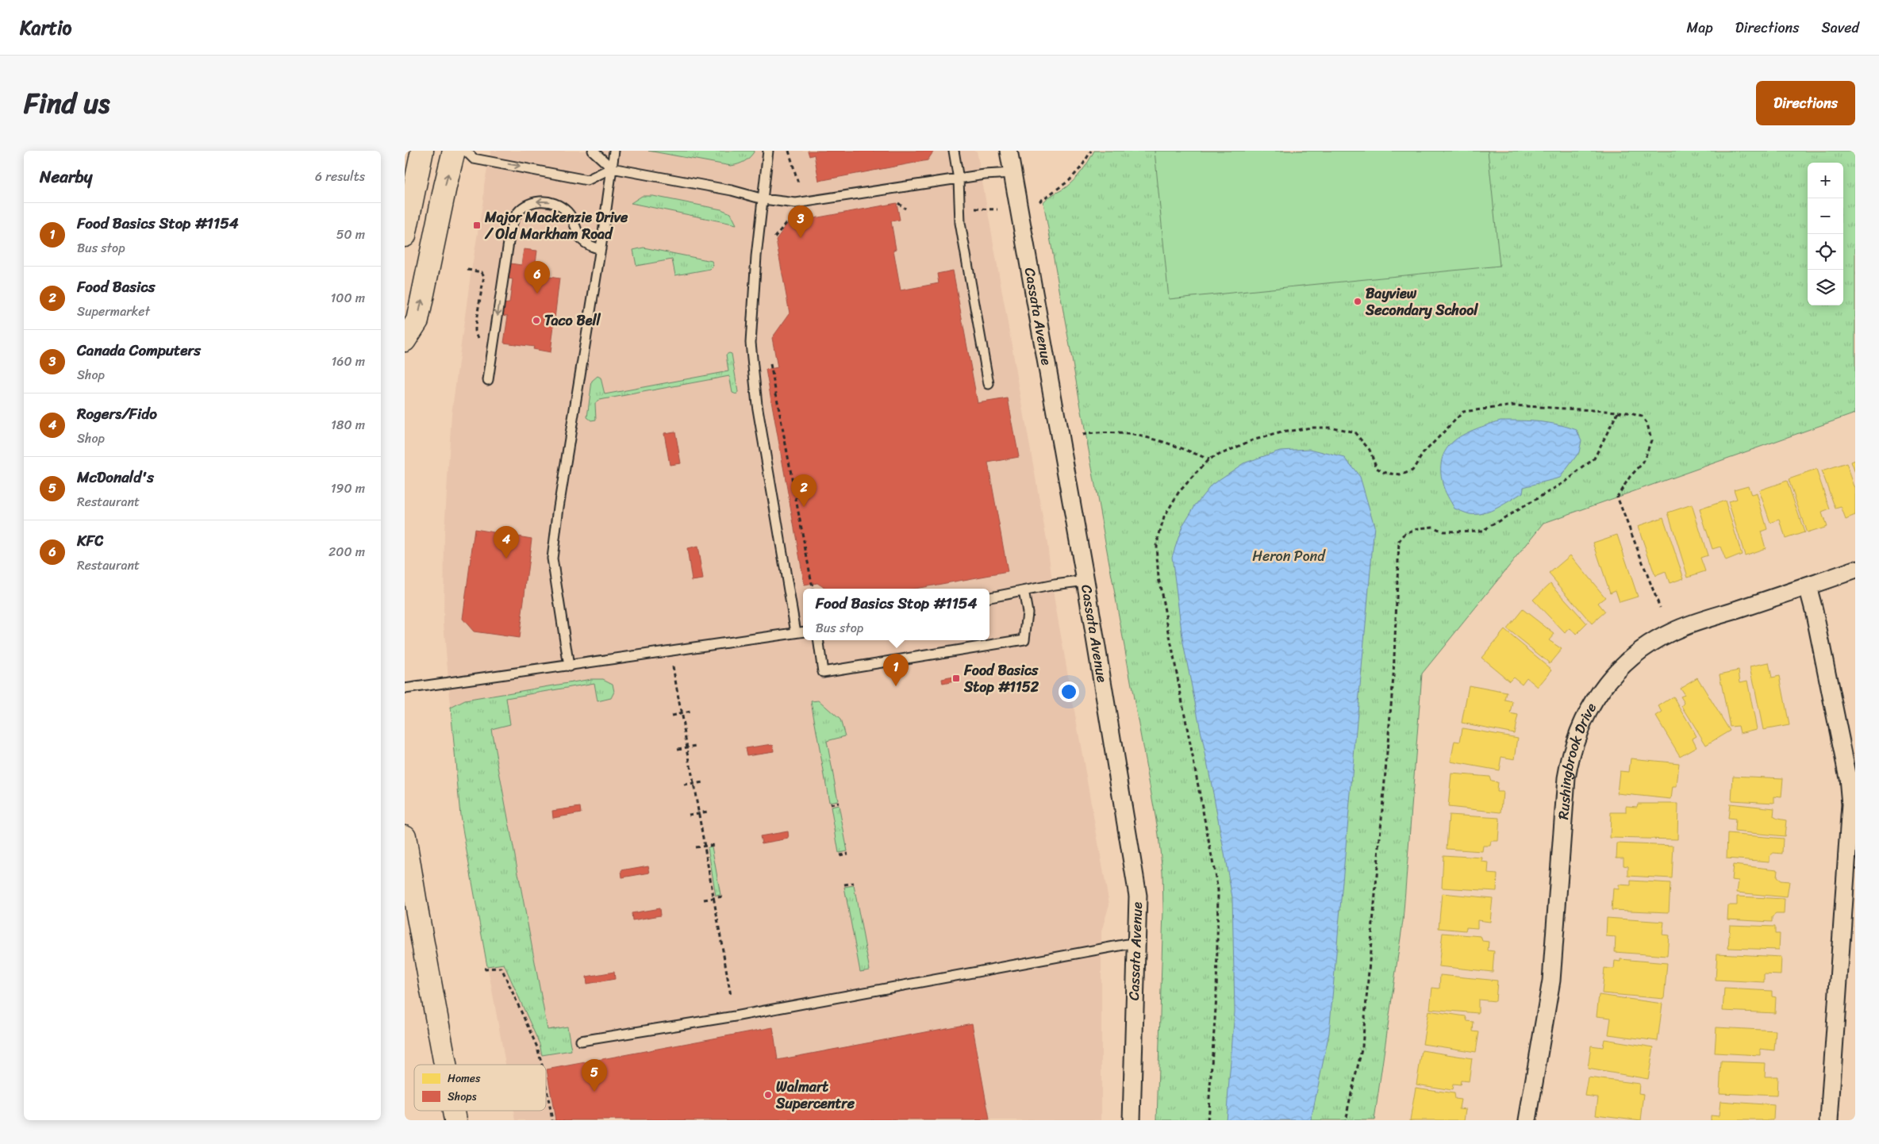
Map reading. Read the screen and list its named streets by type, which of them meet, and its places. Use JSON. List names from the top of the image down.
{
  "streets": {
    "street": ["Cassata Avenue", "Rushingbrook Drive"]
  },
  "parks": ["Heron Pond"],
  "places": {
    "transit": ["Major Mackenzie Drive / Old Markham Road", "Food Basics Stop #1152"],
    "other": ["Bayview Secondary School", "Taco Bell", "Walmart Supercentre"]
  },
  "legend": ["Homes", "Shops"],
  "page": {
    "header": "Kartio",
    "nav": ["Map", "Directions", "Saved"],
    "title": "Find us",
    "buttons": "Directions",
    "heading": ["Nearby", "6 results"],
    "map_buttons": ["+", "−"],
    "list": [
      {
        "mark": "1",
        "name": "Food Basics Stop #1154",
        "note": "Bus stop",
        "value": "50 m"
      },
      {
        "mark": "2",
        "name": "Food Basics",
        "note": "Supermarket",
        "value": "100 m"
      },
      {
        "mark": "3",
        "name": "Canada Computers",
        "note": "Shop",
        "value": "160 m"
      },
      {
        "mark": "4",
        "name": "Rogers/Fido",
        "note": "Shop",
        "value": "180 m"
      },
      {
        "mark": "5",
        "name": "McDonald's",
        "note": "Restaurant",
        "value": "190 m"
      },
      {
        "mark": "6",
        "name": "KFC",
        "note": "Restaurant",
        "value": "200 m"
      }
    ],
    "pins": [
      "3",
      "6",
      "2",
      "4",
      "1",
      "5"
    ],
    "popup": ["Food Basics Stop #1154", "Bus stop"]
  }
}
